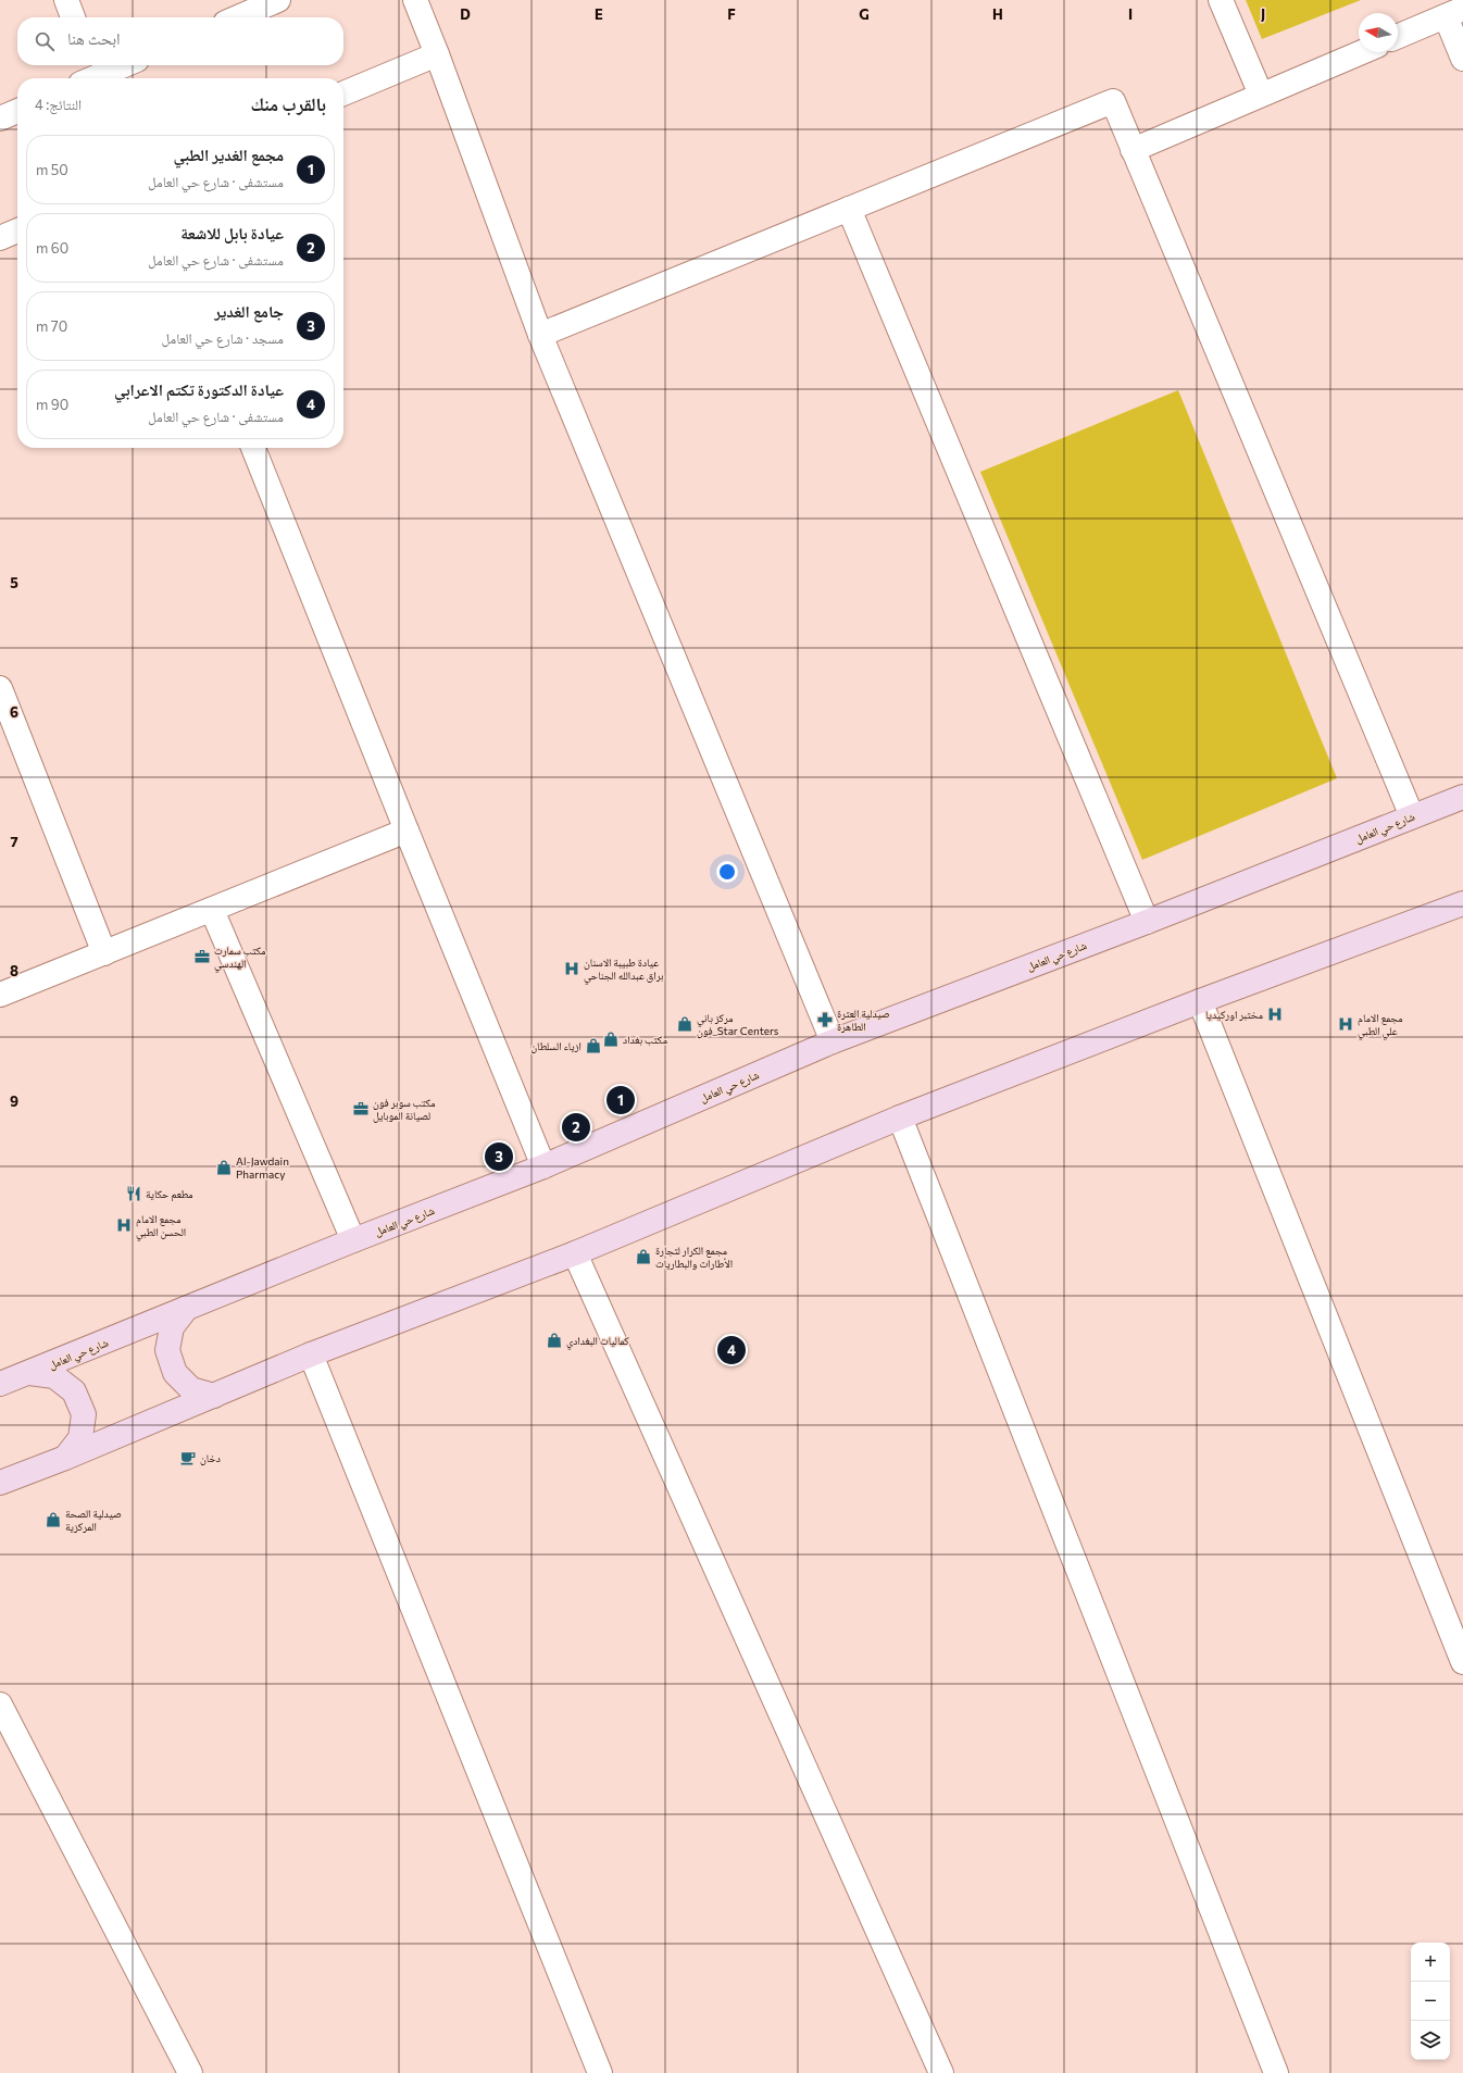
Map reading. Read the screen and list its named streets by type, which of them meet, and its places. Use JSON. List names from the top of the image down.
{
  "streets": {
    "main road": ["شارع حي العامل"]
  },
  "places": {
    "office": ["مكتب سمارت الهندسي", "مكتب سوبر فون لصيانة الموبايل"],
    "hospital": [
      "عيادة طبيبة الاسنان براق عبدالله الجناحي",
      "مختبر اوركيديا",
      "مجمع الامام علي الطبي",
      "مجمع الامام الحسن الطبي"
    ],
    "pharmacy": ["صيدلية العترة الطاهرة"],
    "shop": [
      "مركز باني فون_Star Centers",
      "مكتب بغداد",
      "ازياء السلطان",
      "Al-Jawdain Pharmacy",
      "مجمع الكرار لتجارة الأطارات والبطاريات",
      "كماليات البغدادي",
      "صيدلية الصحة المركزية"
    ],
    "restaurant": ["مطعم حكاية"],
    "cafe": ["دخان"]
  },
  "north": "left",
  "page": {
    "search": "ابحث هنا",
    "heading": ["بالقرب منك", "النتائج: 4"],
    "list": [
      {
        "mark": "1",
        "name": "مجمع الغدير الطبي",
        "note": "مستشفى · شارع حي العامل",
        "value": "50 m"
      },
      {
        "mark": "2",
        "name": "عيادة بابل للاشعة",
        "note": "مستشفى · شارع حي العامل",
        "value": "60 m"
      },
      {
        "mark": "3",
        "name": "جامع الغدير",
        "note": "مسجد · شارع حي العامل",
        "value": "70 m"
      },
      {
        "mark": "4",
        "name": "عيادة الدكتورة تكتم الاعرابي",
        "note": "مستشفى · شارع حي العامل",
        "value": "90 m"
      }
    ],
    "pins": [
      "1",
      "2",
      "3",
      "4"
    ],
    "map_buttons": ["+", "−"]
  },
  "grid": {
    "columns": [
      "D",
      "E",
      "F",
      "G",
      "H",
      "I",
      "J"
    ],
    "rows": [
      "5",
      "6",
      "7",
      "8",
      "9"
    ]
  }
}
